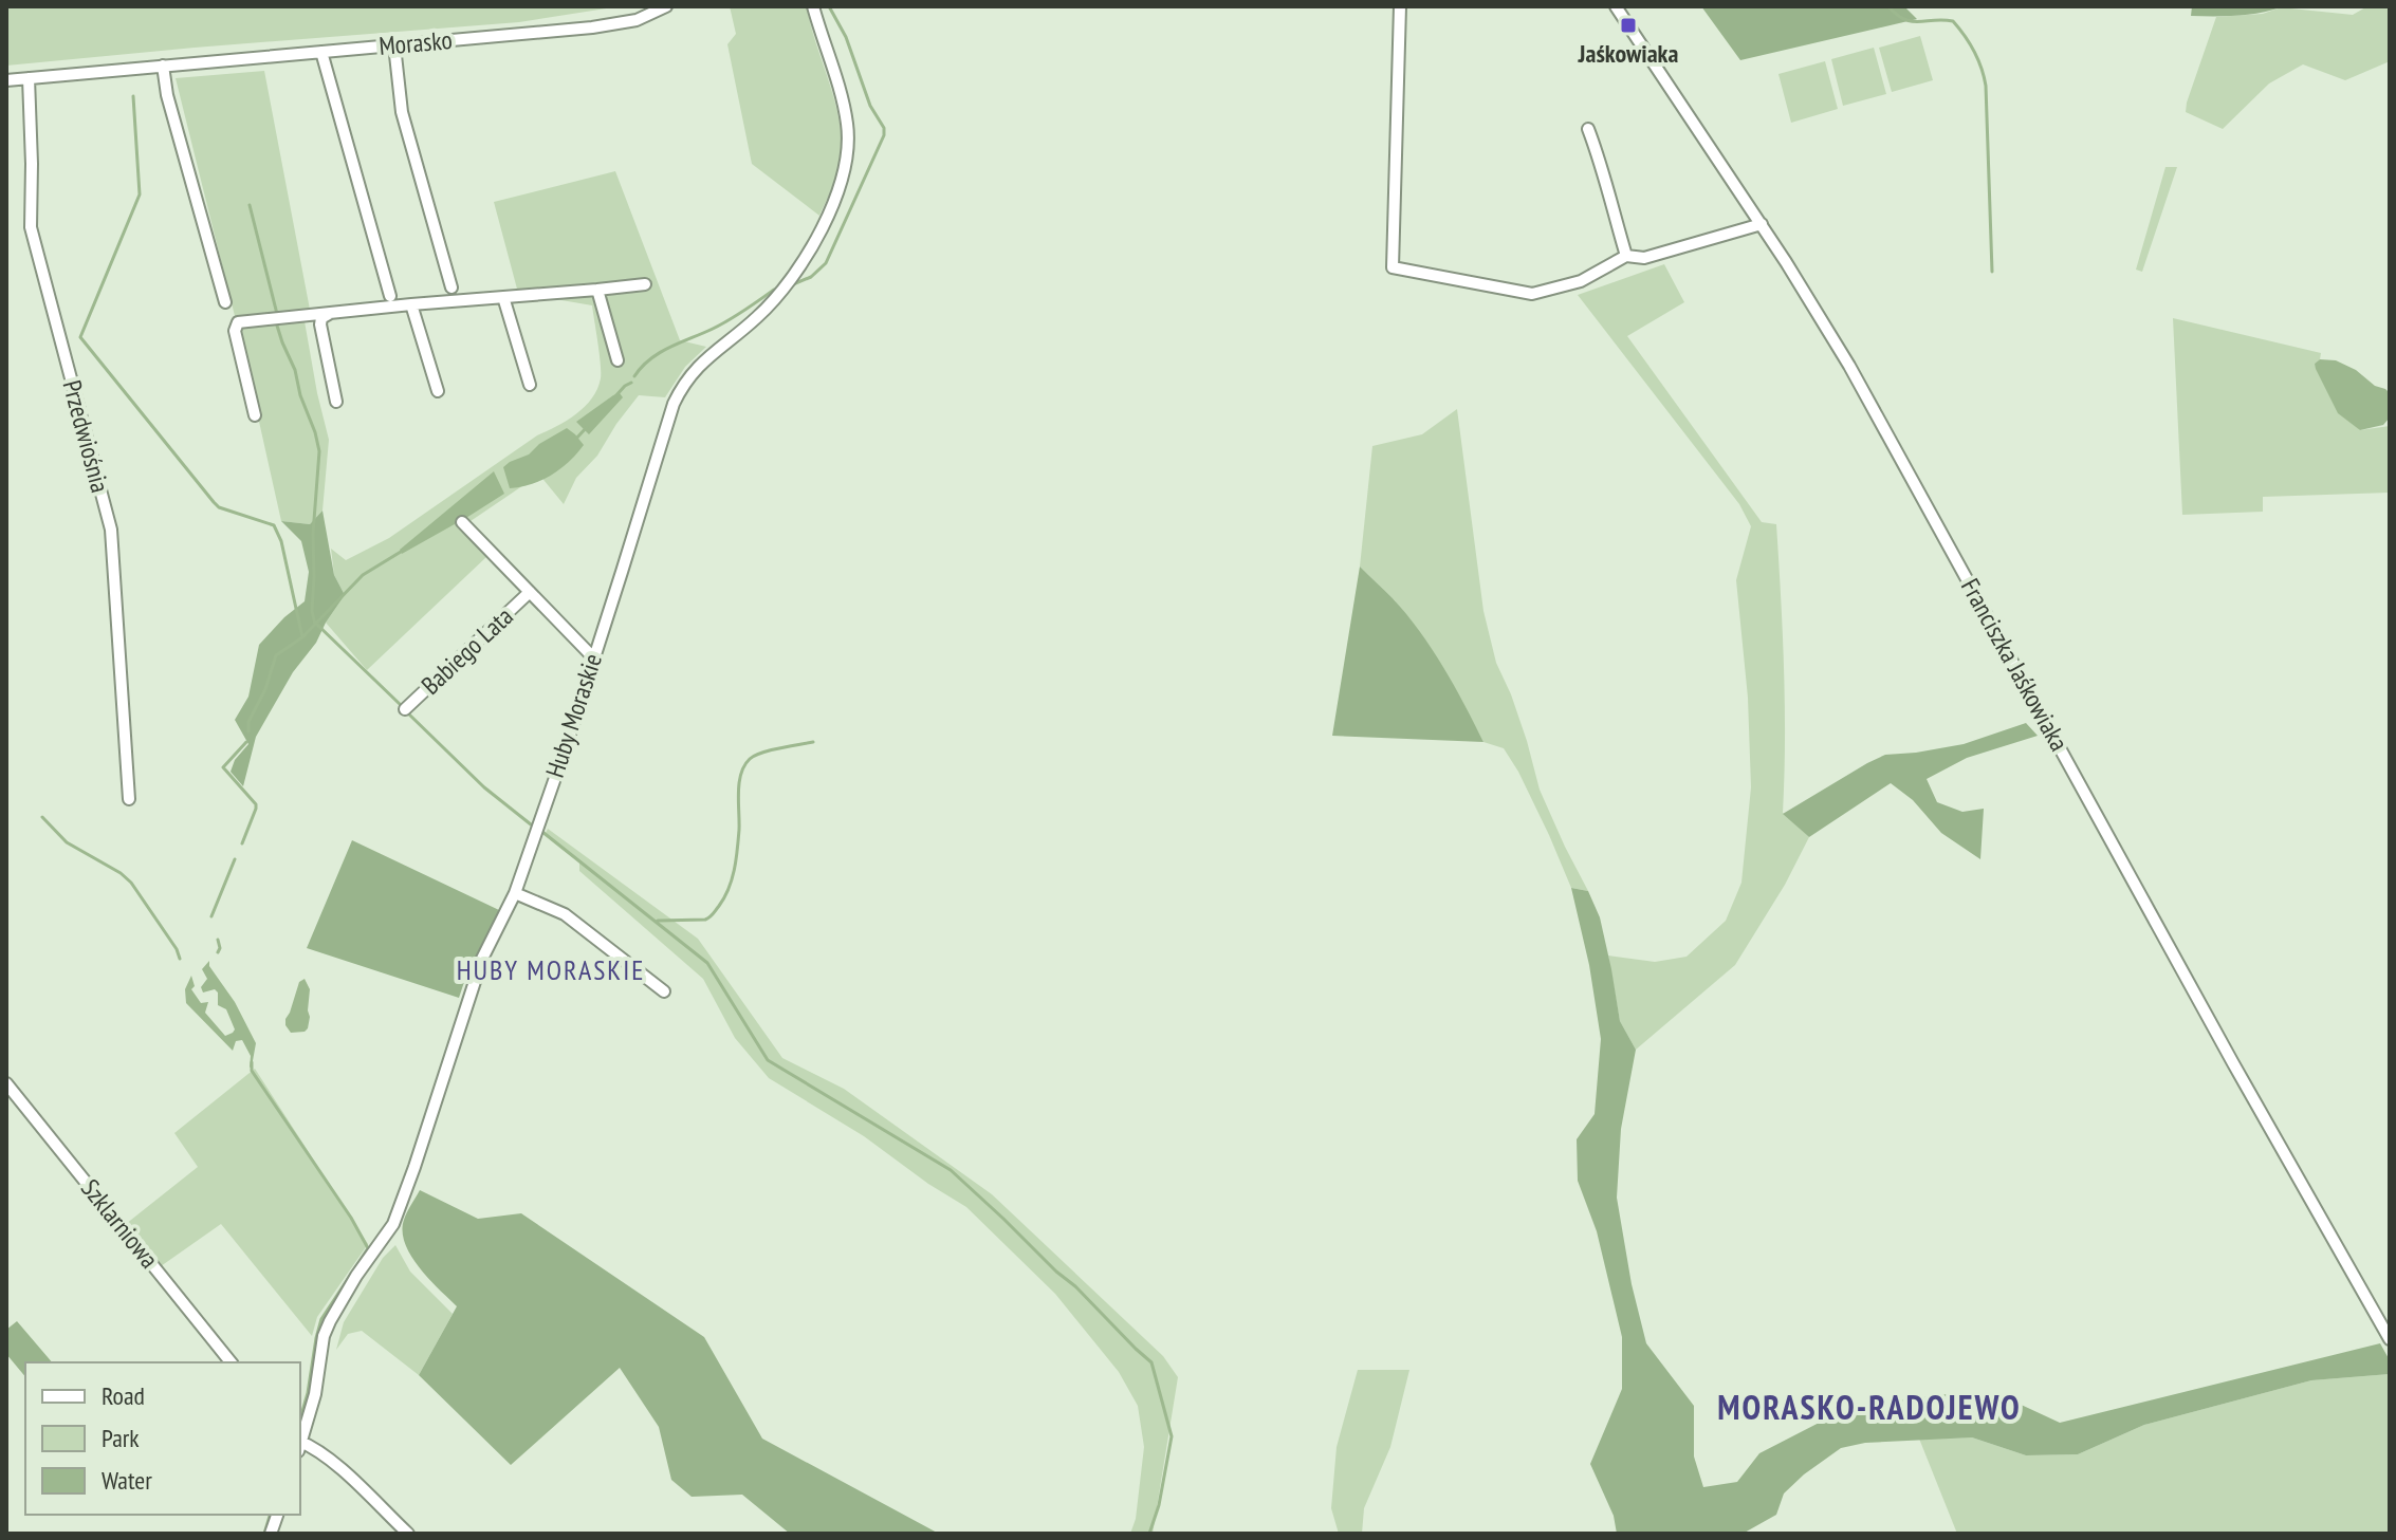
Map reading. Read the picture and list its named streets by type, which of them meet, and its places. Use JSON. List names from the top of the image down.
{
  "streets": {
    "street": [
      "Morasko",
      "Przedwiośnia",
      "Babiego Lata",
      "Franciszka Jaśkowiaka",
      "Huby Moraskie",
      "Szklarniowa"
    ]
  },
  "crossings": [
    ["Morasko", "Przedwiośnia"]
  ],
  "districts": ["HUBY MORASKIE", "MORASKO-RADOJEWO"],
  "places": {
    "transit": ["Jaśkowiaka"]
  },
  "legend": ["Road", "Park", "Water"]
}
